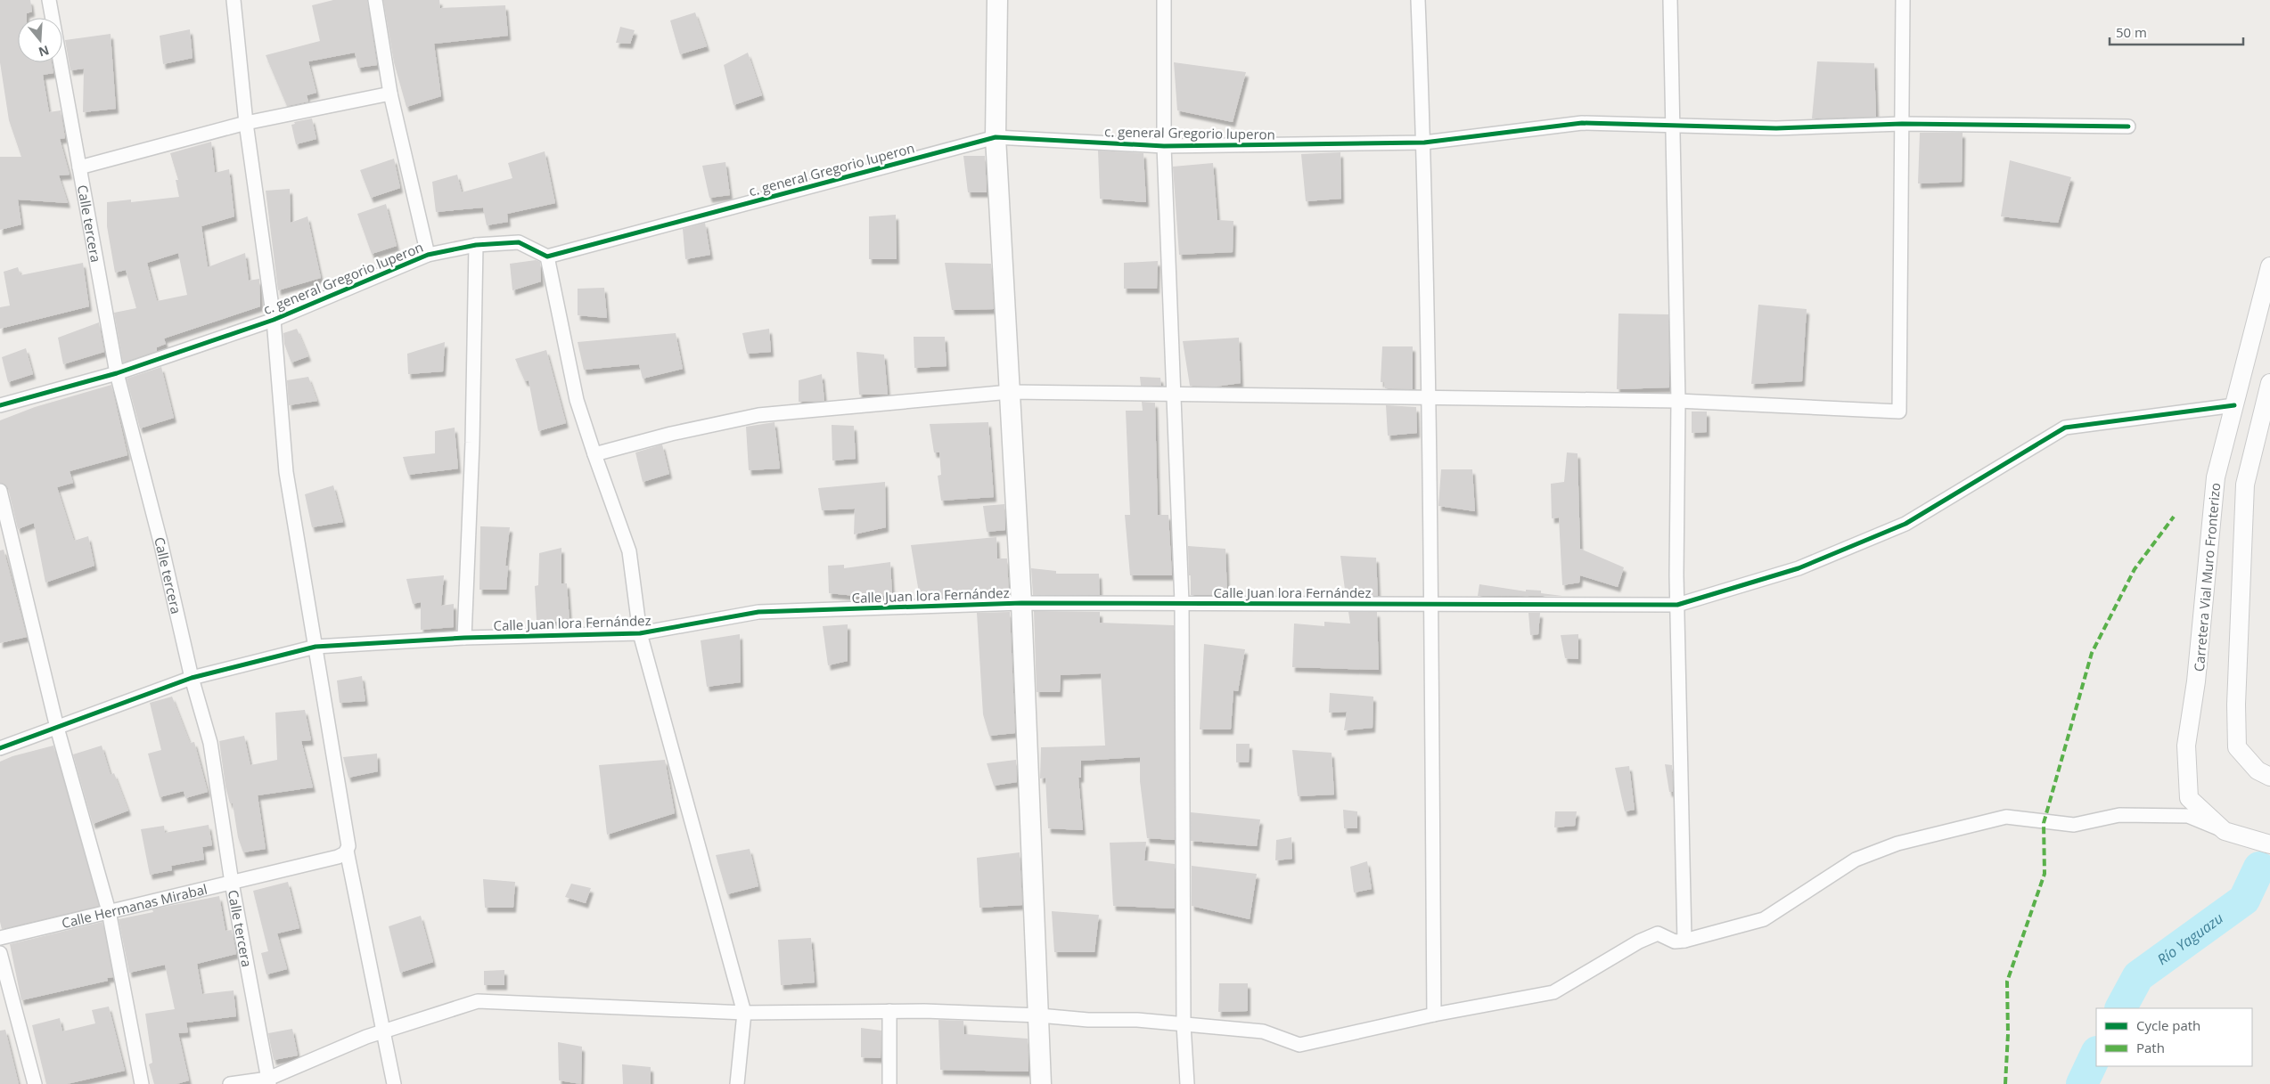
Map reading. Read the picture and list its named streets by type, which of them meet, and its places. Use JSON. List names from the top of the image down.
{
  "streets": {
    "street": [
      "c. general Gregorio luperon",
      "Calle tercera",
      "Carretera Vial Muro Fronterizo",
      "Calle Juan lora Fernández",
      "Calle Hermanas Mirabal"
    ]
  },
  "crossings": [
    ["c. general Gregorio luperon", "Calle tercera"],
    ["Calle tercera", "Calle Juan lora Fernández"],
    ["Calle tercera", "Calle Hermanas Mirabal"],
    ["Carretera Vial Muro Fronterizo", "Calle Juan lora Fernández"]
  ],
  "water": ["Río Yaguazu"],
  "legend": ["Cycle path", "Path"],
  "scale_bar": "50 m",
  "north": "bottom"
}
